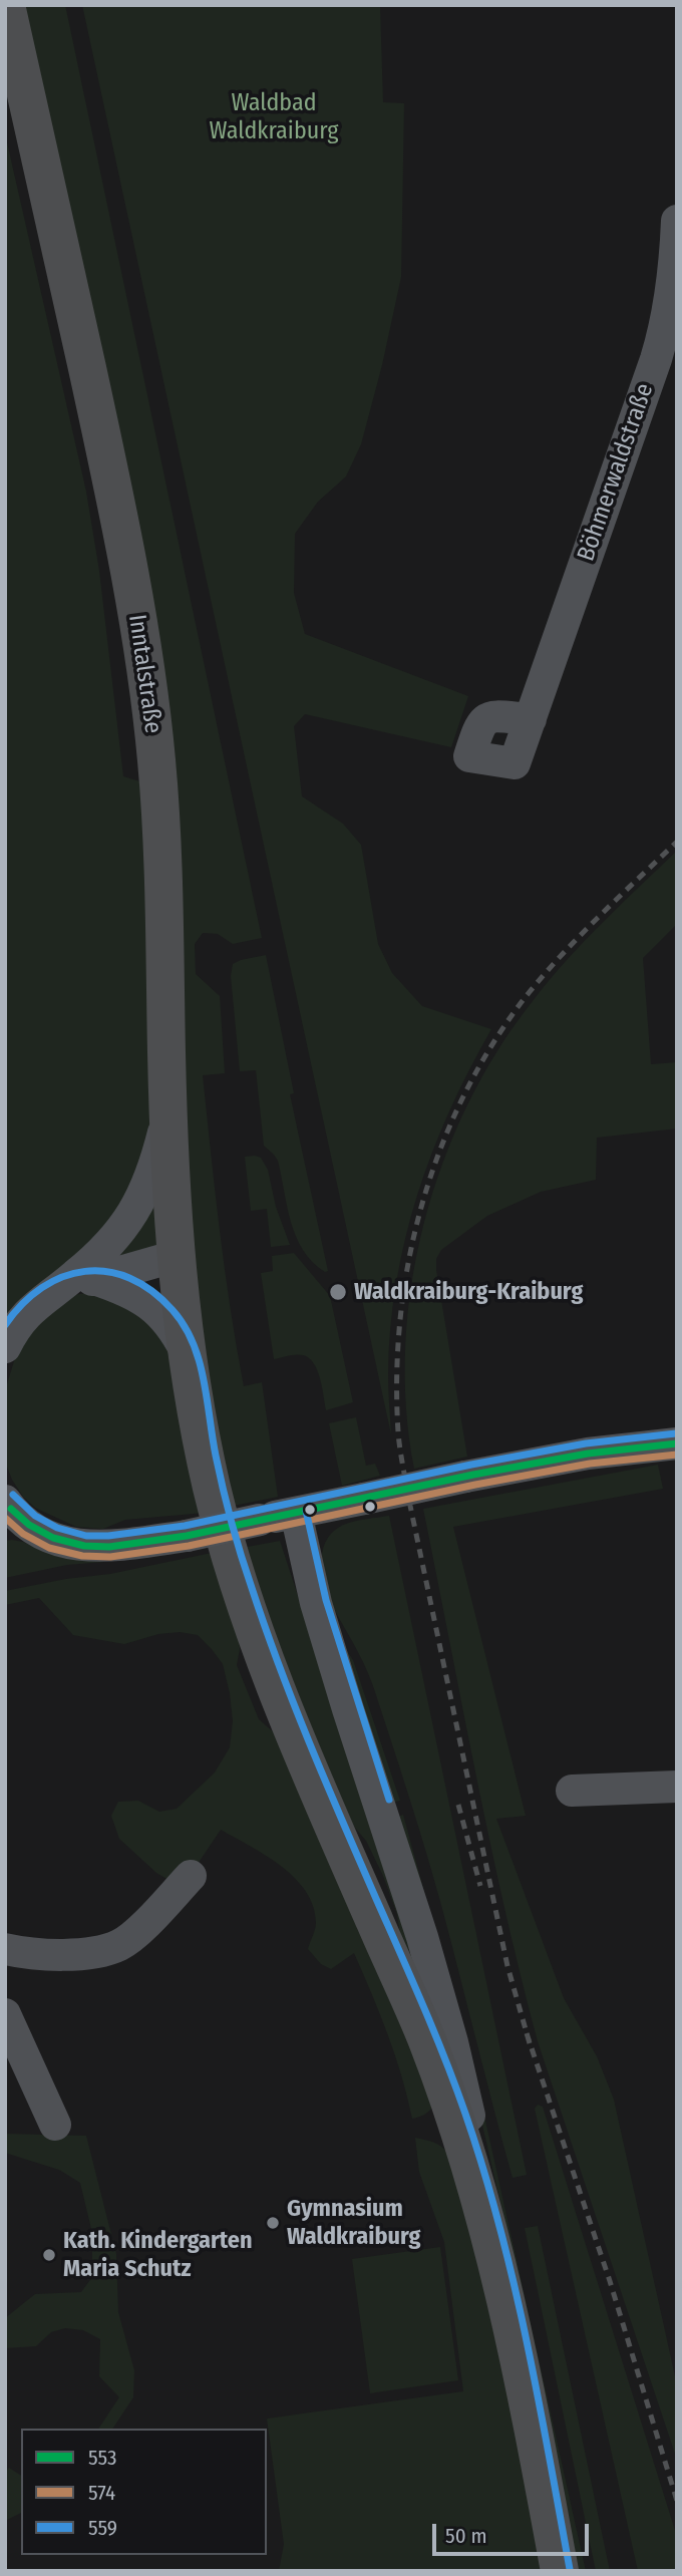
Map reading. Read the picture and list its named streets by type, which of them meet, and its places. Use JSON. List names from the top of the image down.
{
  "streets": {
    "main road": ["Inntalstraße"],
    "street": ["Böhmerwaldstraße"]
  },
  "parks": ["Waldbad Waldkraiburg"],
  "places": ["Waldkraiburg-Kraiburg", "Gymnasium Waldkraiburg", "Kath. Kindergarten Maria Schutz"],
  "lines": ["transit line 559", "transit line 553", "transit line 574"],
  "legend": ["553", "574", "559"],
  "scale_bar": "50 m"
}
